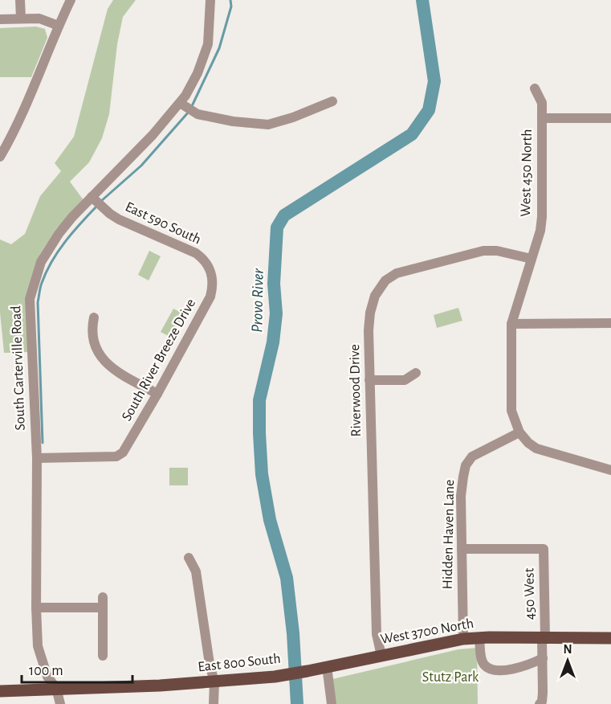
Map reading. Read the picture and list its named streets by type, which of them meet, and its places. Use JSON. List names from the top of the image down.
{
  "streets": {
    "main road": ["West 3700 North", "East 800 South"],
    "street": [
      "West 450 North",
      "East 590 South",
      "South River Breeze Drive",
      "South Carterville Road",
      "Riverwood Drive",
      "Hidden Haven Lane",
      "450 West"
    ]
  },
  "crossings": [
    ["West 450 North", "Riverwood Drive"],
    ["West 450 North", "Hidden Haven Lane"],
    ["East 590 South", "South River Breeze Drive"],
    ["East 590 South", "South Carterville Road"],
    ["South River Breeze Drive", "South Carterville Road"],
    ["South Carterville Road", "East 800 South"],
    ["Riverwood Drive", "West 3700 North"],
    ["Hidden Haven Lane", "450 West"],
    ["Hidden Haven Lane", "West 3700 North"],
    ["450 West", "West 3700 North"],
    ["West 3700 North", "East 800 South"]
  ],
  "water": ["Provo River"],
  "parks": ["Stutz Park"],
  "scale_bar": "100 m",
  "north": "top"
}
